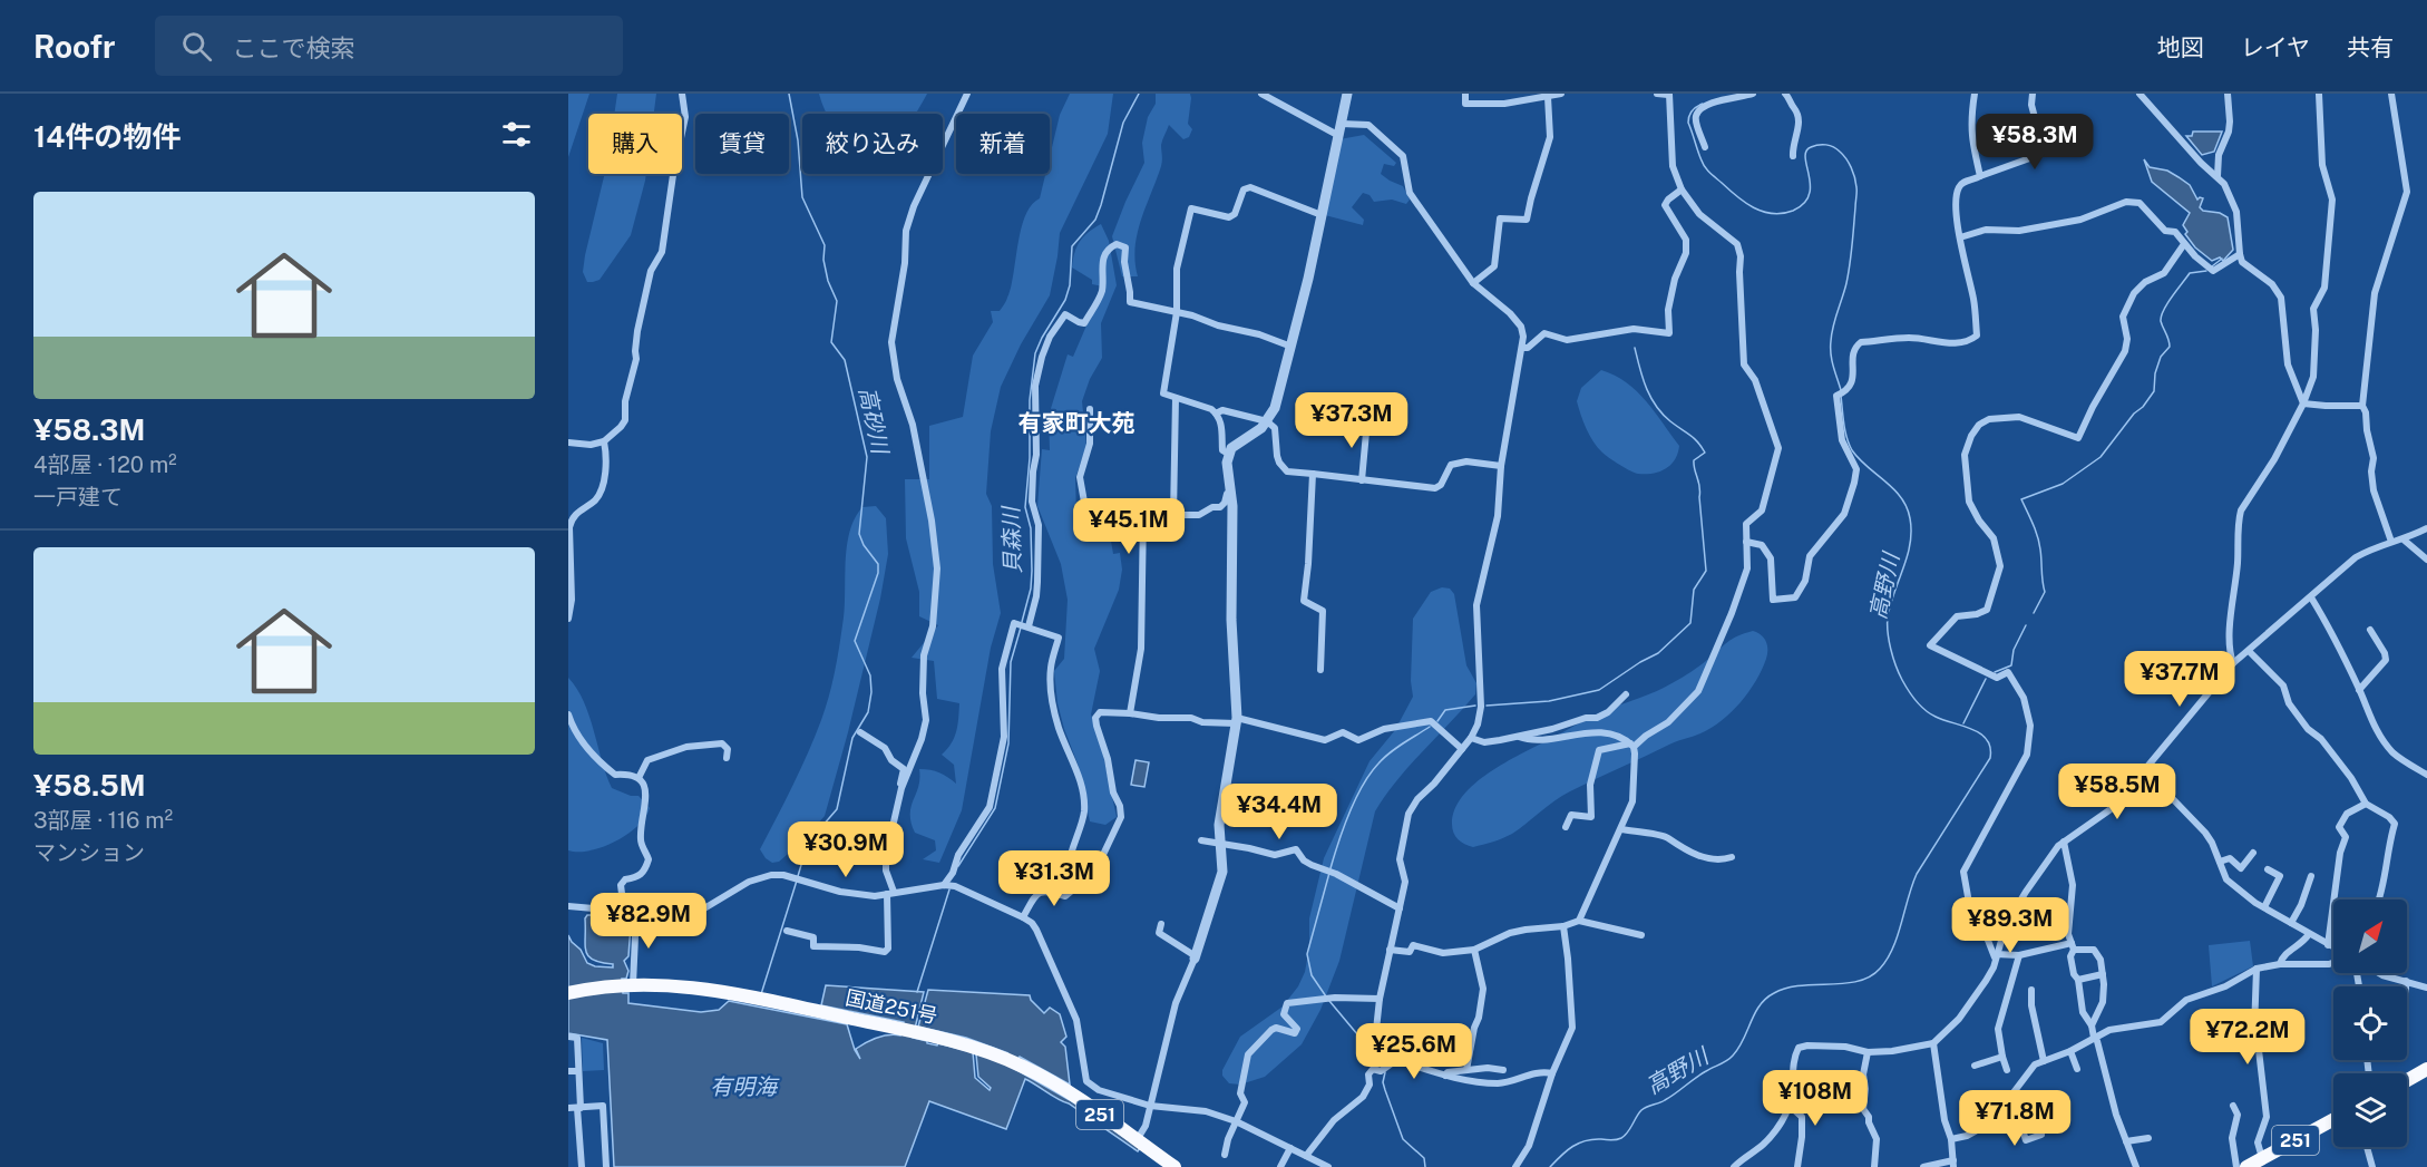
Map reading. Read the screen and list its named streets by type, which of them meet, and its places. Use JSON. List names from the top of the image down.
{
  "streets": {
    "highway": ["国道251号", "251"]
  },
  "districts": ["有家町大苑"],
  "water": [
    "高砂川",
    "貝森川",
    "高野川",
    "有明海"
  ],
  "north": "top right",
  "page": {
    "header": "Roofr",
    "search": "ここで検索",
    "nav": ["地図", "レイヤ", "共有"],
    "heading": "14件の物件",
    "price": [
      "¥58.3M",
      "¥37.3M",
      "¥45.1M",
      "¥37.7M",
      "¥58.5M",
      "¥34.4M",
      "¥30.9M",
      "¥31.3M",
      "¥82.9M",
      "¥89.3M",
      "¥72.2M",
      "¥25.6M",
      "¥108M",
      "¥71.8M"
    ],
    "chip": [
      "購入",
      "賃貸",
      "絞り込み",
      "新着"
    ],
    "list": [
      {
        "name": "¥58.3M",
        "note": "4部屋 · 120 m² · 一戸建て"
      },
      {
        "name": "¥58.5M",
        "note": "3部屋 · 116 m² · マンション"
      }
    ]
  }
}
